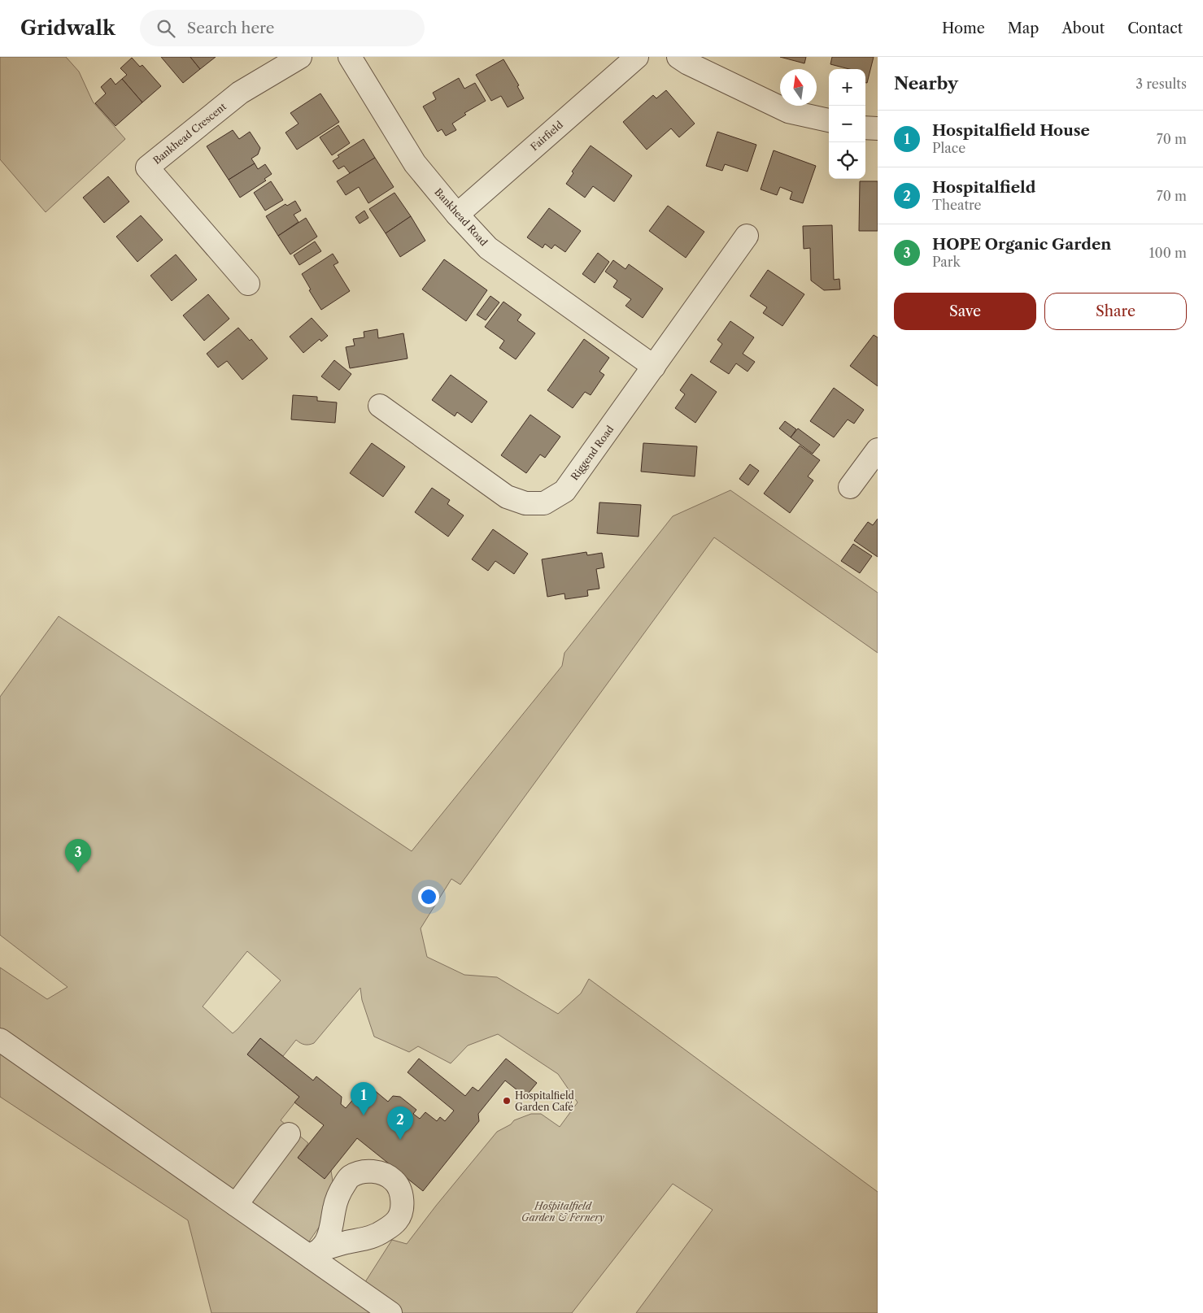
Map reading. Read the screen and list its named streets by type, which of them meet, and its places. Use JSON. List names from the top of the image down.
{
  "streets": {
    "street": [
      "Bankhead Crescent",
      "Fairfield",
      "Bankhead Road",
      "Riggend Road"
    ]
  },
  "crossings": [
    ["Fairfield", "Bankhead Road"],
    ["Bankhead Road", "Riggend Road"]
  ],
  "parks": ["Hospitalfield Garden & Fernery"],
  "places": ["Hospitalfield Garden Café"],
  "north": "top",
  "page": {
    "header": "Gridwalk",
    "search": "Search here",
    "nav": [
      "Home",
      "Map",
      "About",
      "Contact"
    ],
    "heading": ["Nearby", "3 results"],
    "map_buttons": ["+", "−"],
    "list": [
      {
        "mark": "1",
        "name": "Hospitalfield House",
        "note": "Place",
        "value": "70 m"
      },
      {
        "mark": "2",
        "name": "Hospitalfield",
        "note": "Theatre",
        "value": "70 m"
      },
      {
        "mark": "3",
        "name": "HOPE Organic Garden",
        "note": "Park",
        "value": "100 m"
      }
    ],
    "buttons": ["Save", "Share"],
    "pins": ["3", "1", "2"]
  }
}
